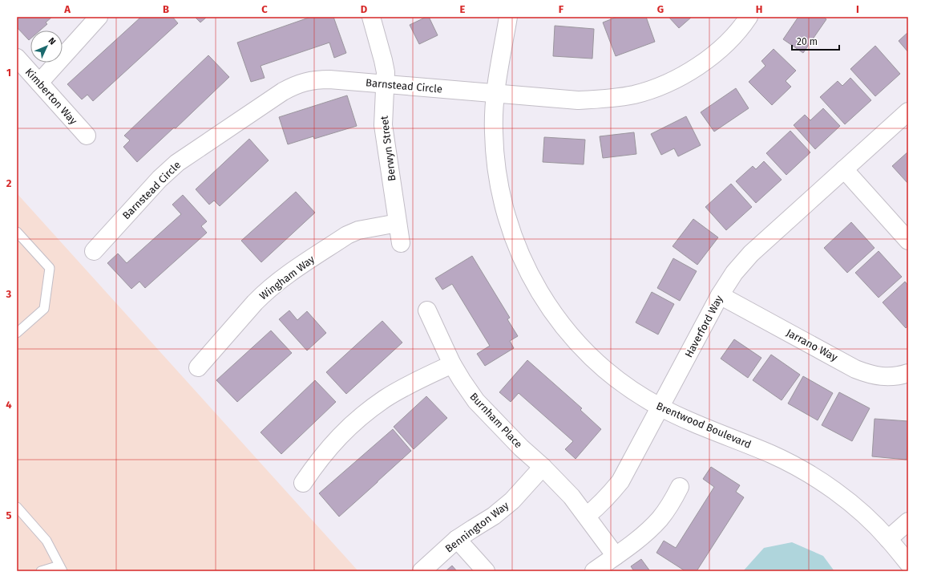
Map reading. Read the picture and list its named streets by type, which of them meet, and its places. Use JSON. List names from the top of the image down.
{
  "streets": {
    "street": [
      "Barnstead Circle",
      "Kimberton Way",
      "Berwyn Street",
      "Wingham Way",
      "Haverford Way",
      "Jarrano Way",
      "Burnham Place",
      "Brentwood Boulevard",
      "Bennington Way"
    ]
  },
  "crossings": [
    ["Barnstead Circle", "Berwyn Street"],
    ["Barnstead Circle", "Brentwood Boulevard"],
    ["Berwyn Street", "Wingham Way"],
    ["Haverford Way", "Jarrano Way"],
    ["Haverford Way", "Burnham Place"],
    ["Haverford Way", "Brentwood Boulevard"],
    ["Burnham Place", "Bennington Way"]
  ],
  "scale_bar": "20 m",
  "north": "top right",
  "grid": {
    "columns": [
      "A",
      "B",
      "C",
      "D",
      "E",
      "F",
      "G",
      "H",
      "I"
    ],
    "rows": [
      "1",
      "2",
      "3",
      "4",
      "5"
    ]
  }
}
